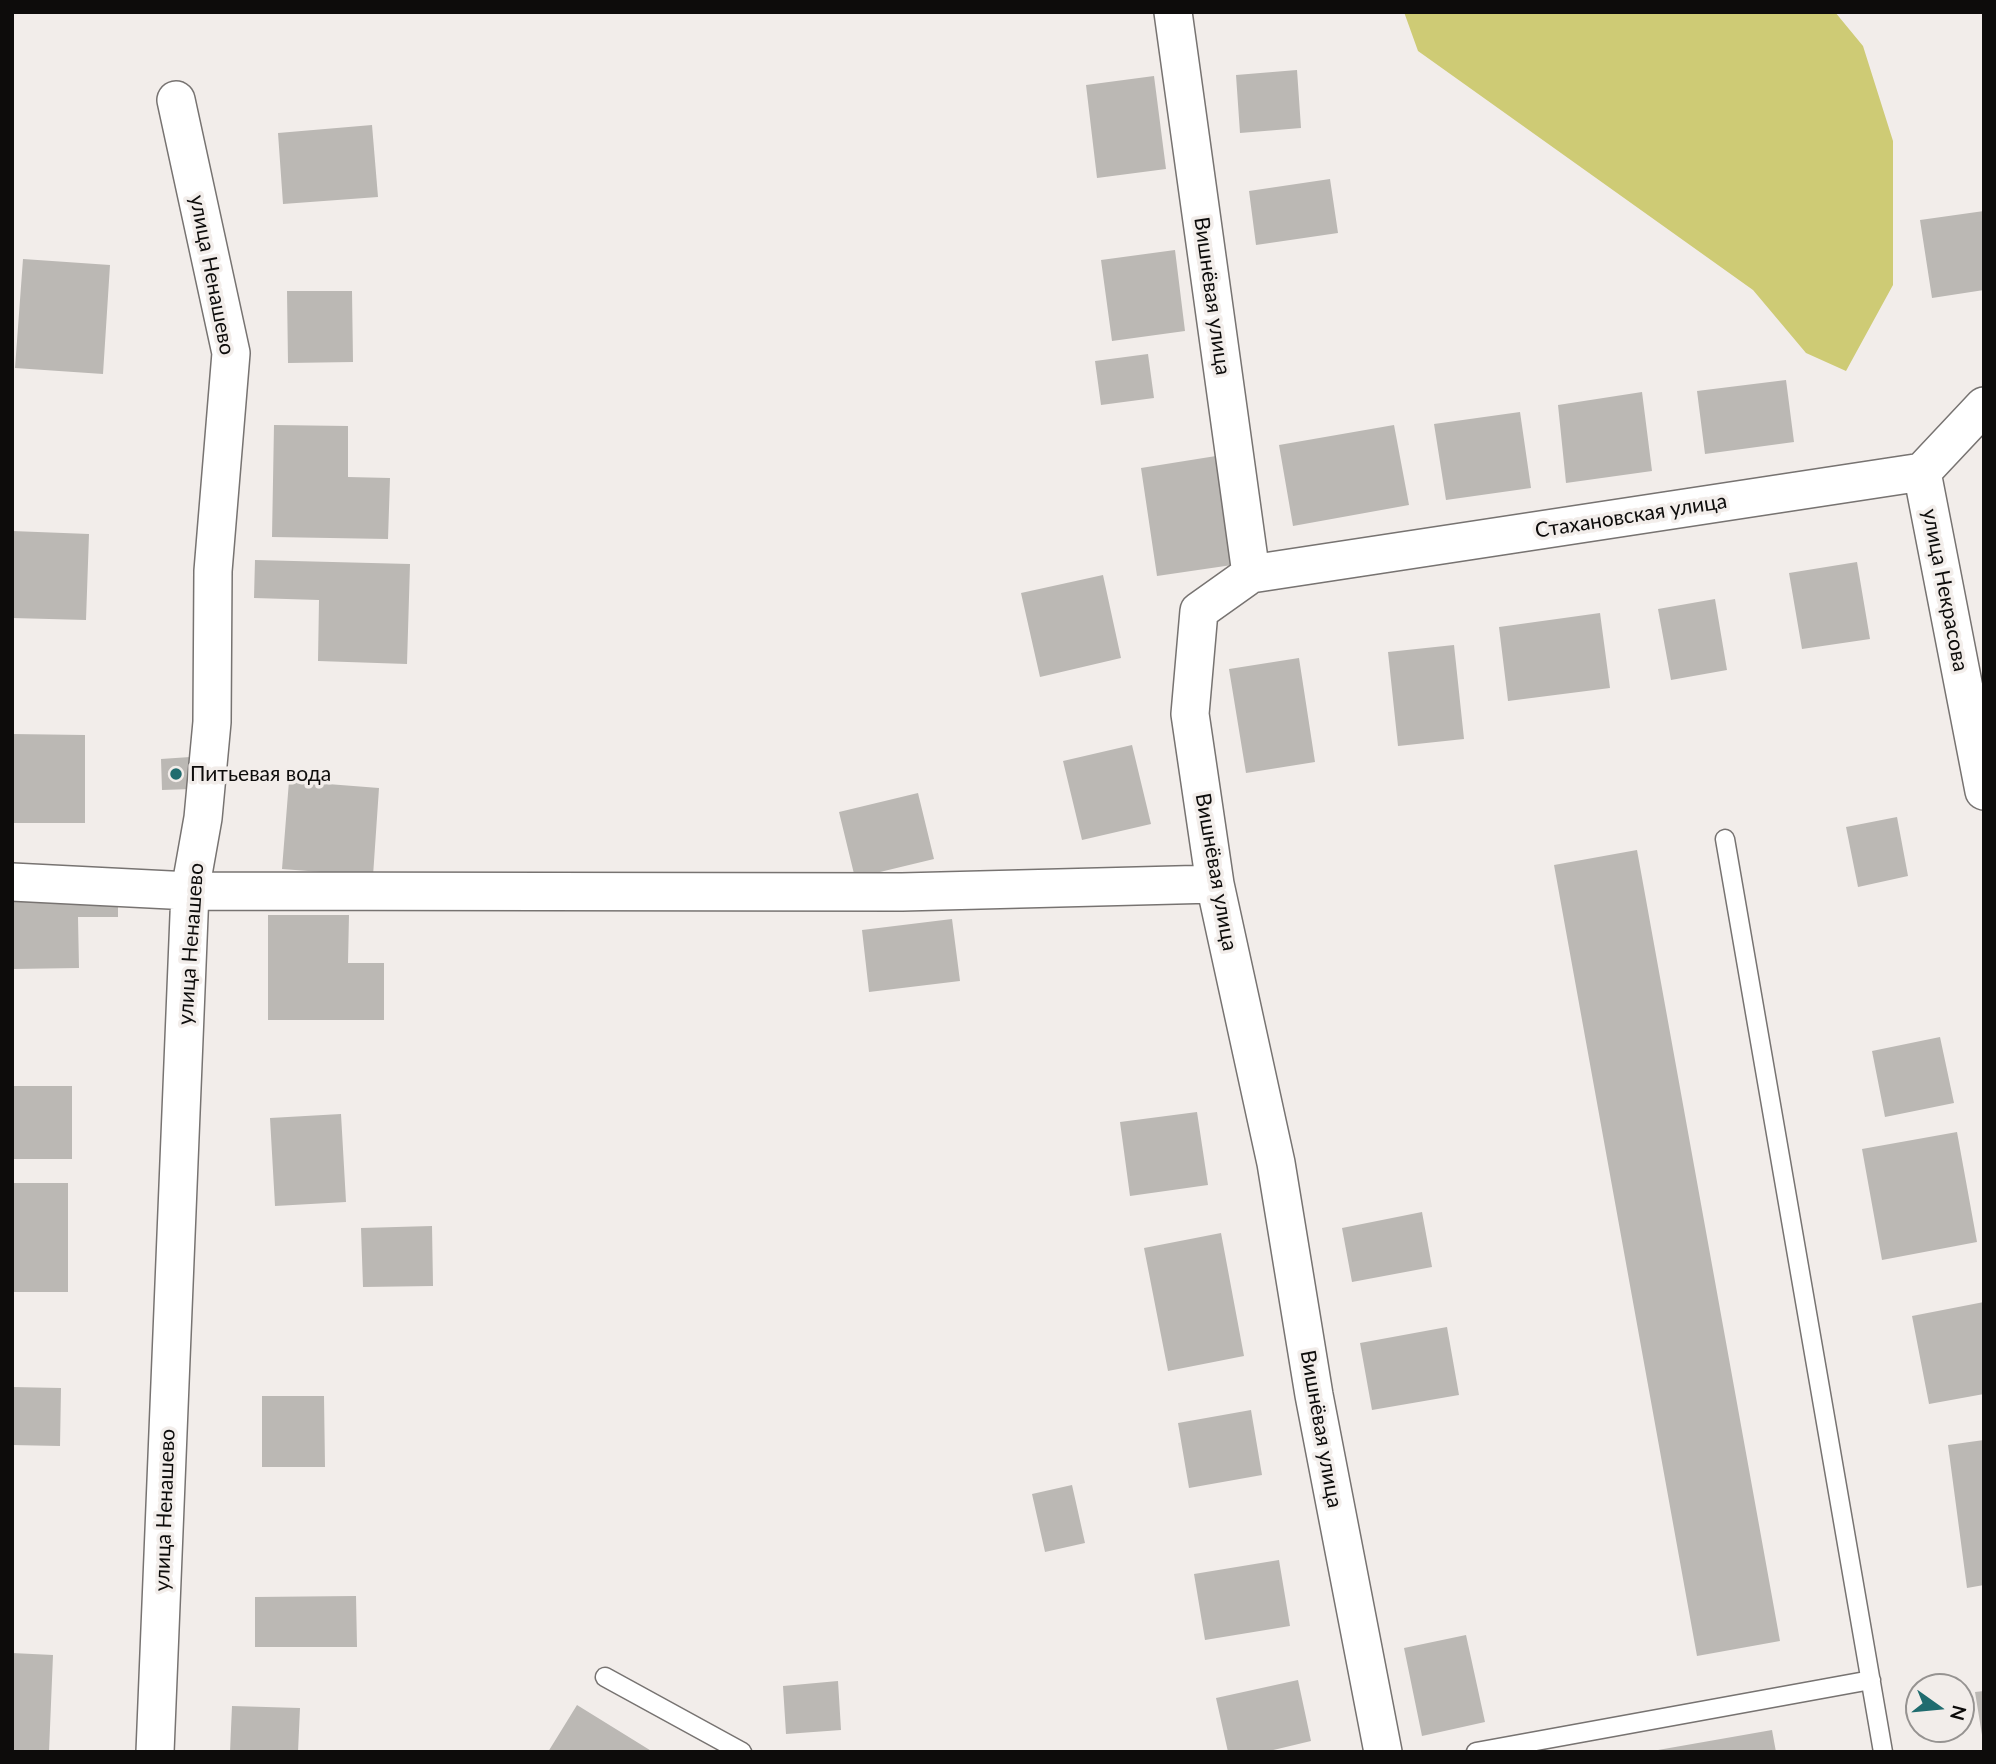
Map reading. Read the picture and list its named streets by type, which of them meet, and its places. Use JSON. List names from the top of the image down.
{
  "streets": {
    "street": [
      "улица Ненашево",
      "Вишнёвая улица",
      "Стахановская улица",
      "улица Некрасова"
    ]
  },
  "crossings": [
    ["Вишнёвая улица", "Стахановская улица"],
    ["Стахановская улица", "улица Некрасова"]
  ],
  "places": ["Питьевая вода"],
  "north": "right"
}
